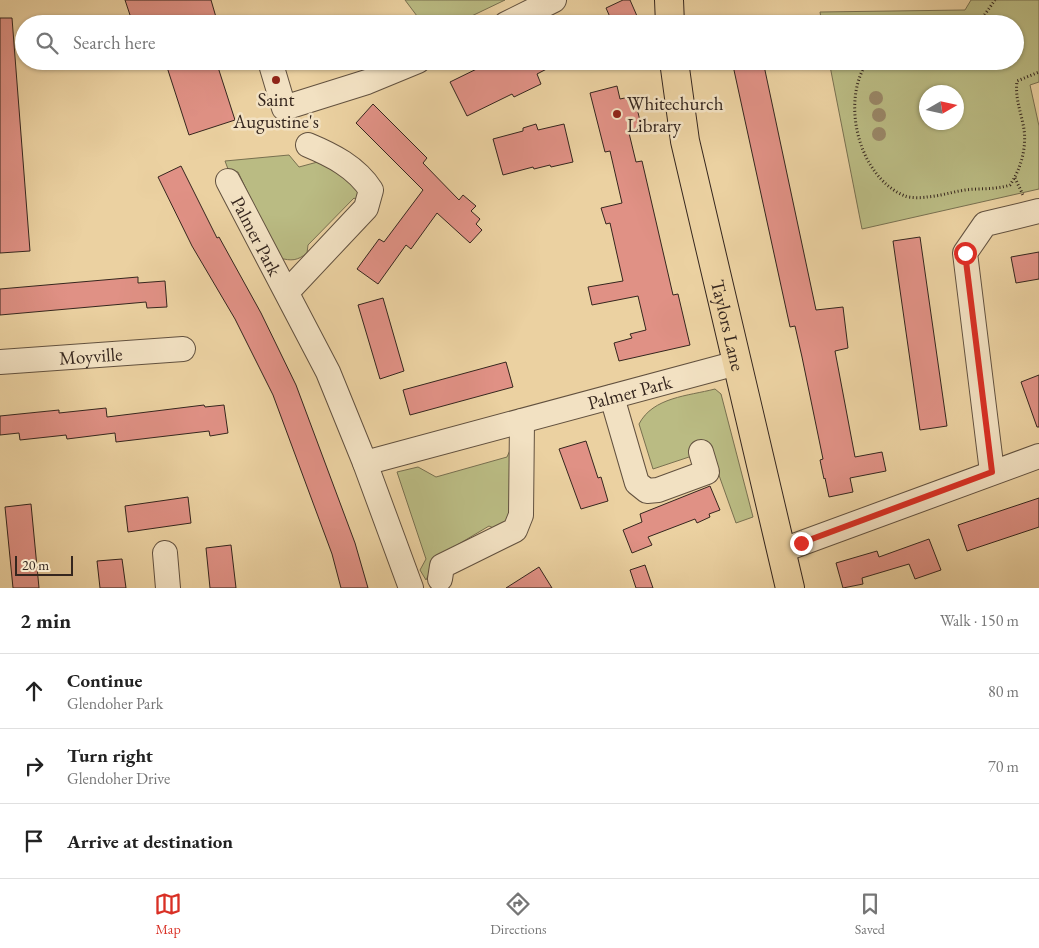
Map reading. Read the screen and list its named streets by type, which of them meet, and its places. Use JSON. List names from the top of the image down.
{
  "streets": {
    "main road": ["Taylors Lane"],
    "street": ["Palmer Park", "Moyville"]
  },
  "crossings": [
    ["Palmer Park", "Taylors Lane"]
  ],
  "places": ["Saint Augustine's", "Whitechurch Library"],
  "scale_bar": "20 m",
  "north": "right",
  "page": {
    "search": "Search here",
    "scale": "20 m",
    "heading": ["2 min", "Walk · 150 m"],
    "list": [
      ["Continue", "Glendoher Park", "80 m"],
      ["Turn right", "Glendoher Drive", "70 m"],
      "Arrive at destination"
    ],
    "nav": ["Map", "Directions", "Saved"]
  }
}
